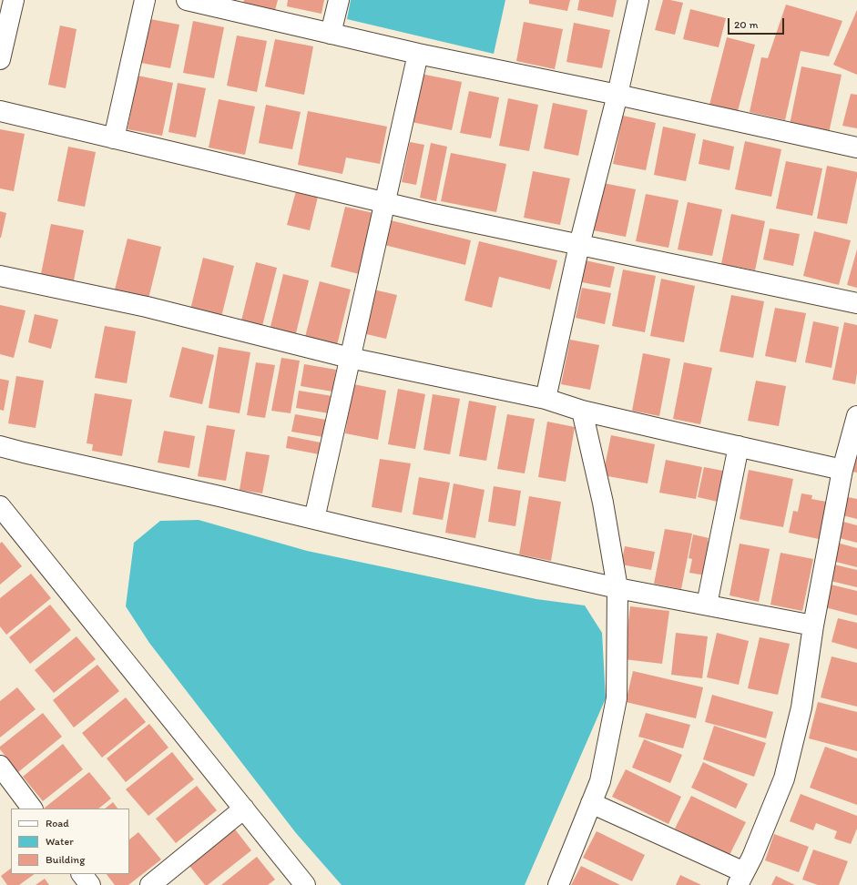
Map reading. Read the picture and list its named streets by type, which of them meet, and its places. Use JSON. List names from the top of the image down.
{
  "legend": ["Road", "Water", "Building"],
  "scale_bar": "20 m"
}
